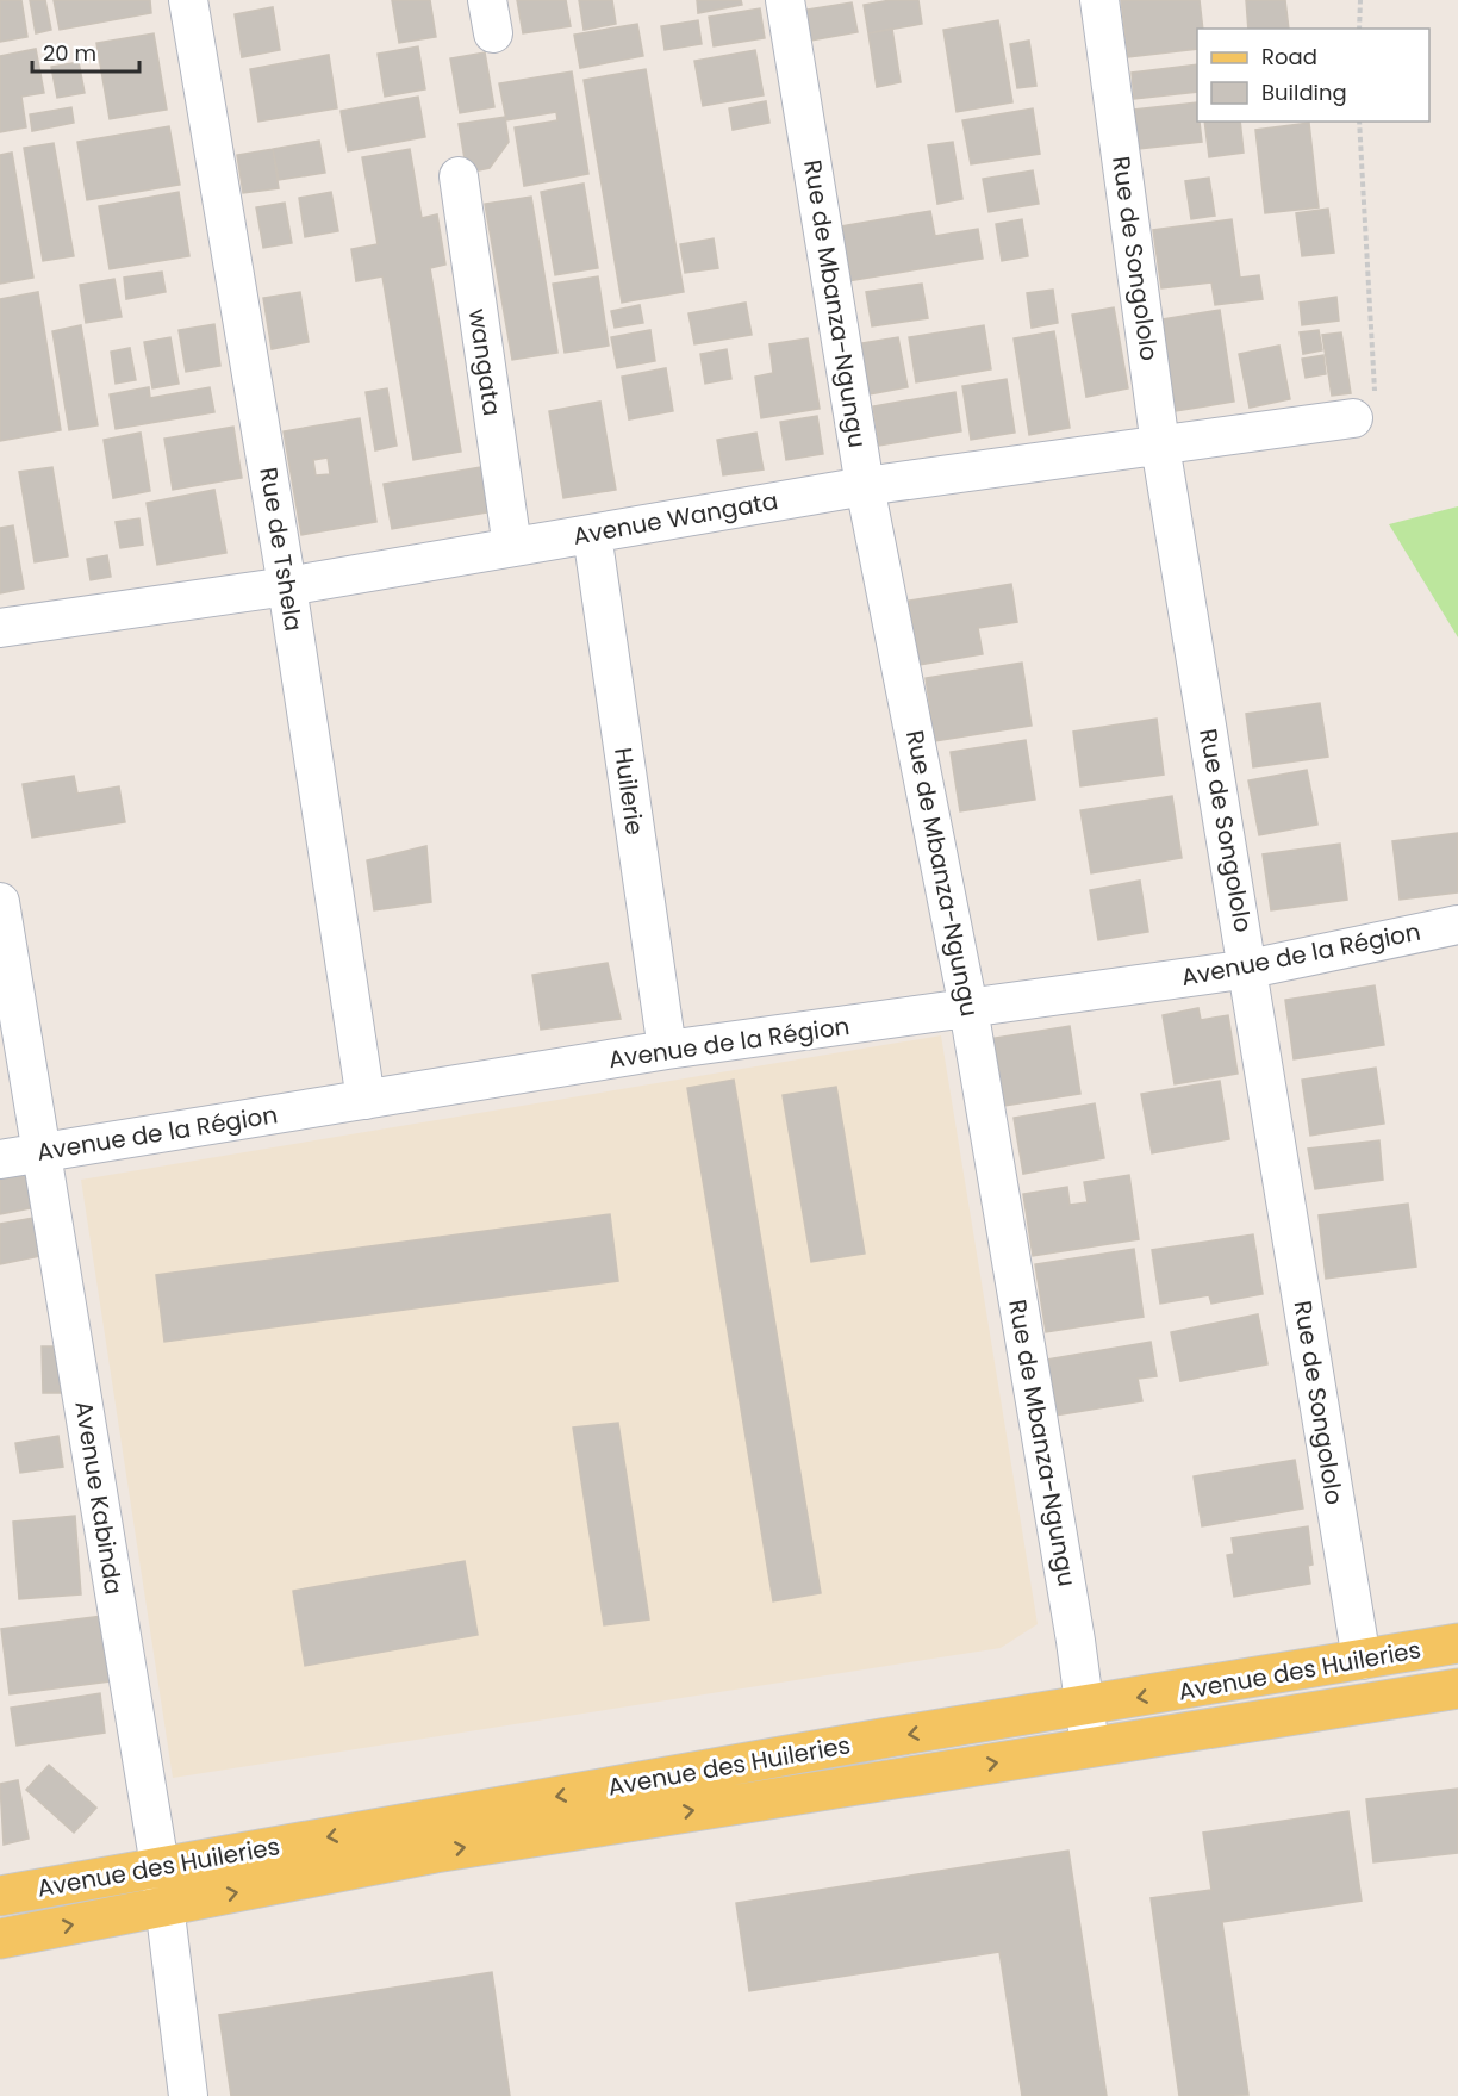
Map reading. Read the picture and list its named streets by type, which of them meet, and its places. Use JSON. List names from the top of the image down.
{
  "streets": {
    "main road": ["Avenue des Huileries"],
    "street": [
      "Rue de Songololo",
      "Rue de Mbanza-Ngungu",
      "wangata",
      "Avenue Wangata",
      "Rue de Tshela",
      "Huilerie",
      "Avenue de la Région",
      "Avenue Kabinda"
    ]
  },
  "crossings": [
    ["Rue de Songololo", "Avenue Wangata"],
    ["Rue de Songololo", "Avenue de la Région"],
    ["Rue de Songololo", "Avenue des Huileries"],
    ["Rue de Mbanza-Ngungu", "Avenue Wangata"],
    ["Rue de Mbanza-Ngungu", "Avenue de la Région"],
    ["Rue de Mbanza-Ngungu", "Avenue des Huileries"],
    ["wangata", "Avenue Wangata"],
    ["Avenue Wangata", "Rue de Tshela"],
    ["Avenue Wangata", "Huilerie"],
    ["Rue de Tshela", "Avenue de la Région"],
    ["Huilerie", "Avenue de la Région"],
    ["Avenue de la Région", "Avenue Kabinda"],
    ["Avenue Kabinda", "Avenue des Huileries"]
  ],
  "legend": ["Road", "Building"],
  "scale_bar": "20 m"
}
